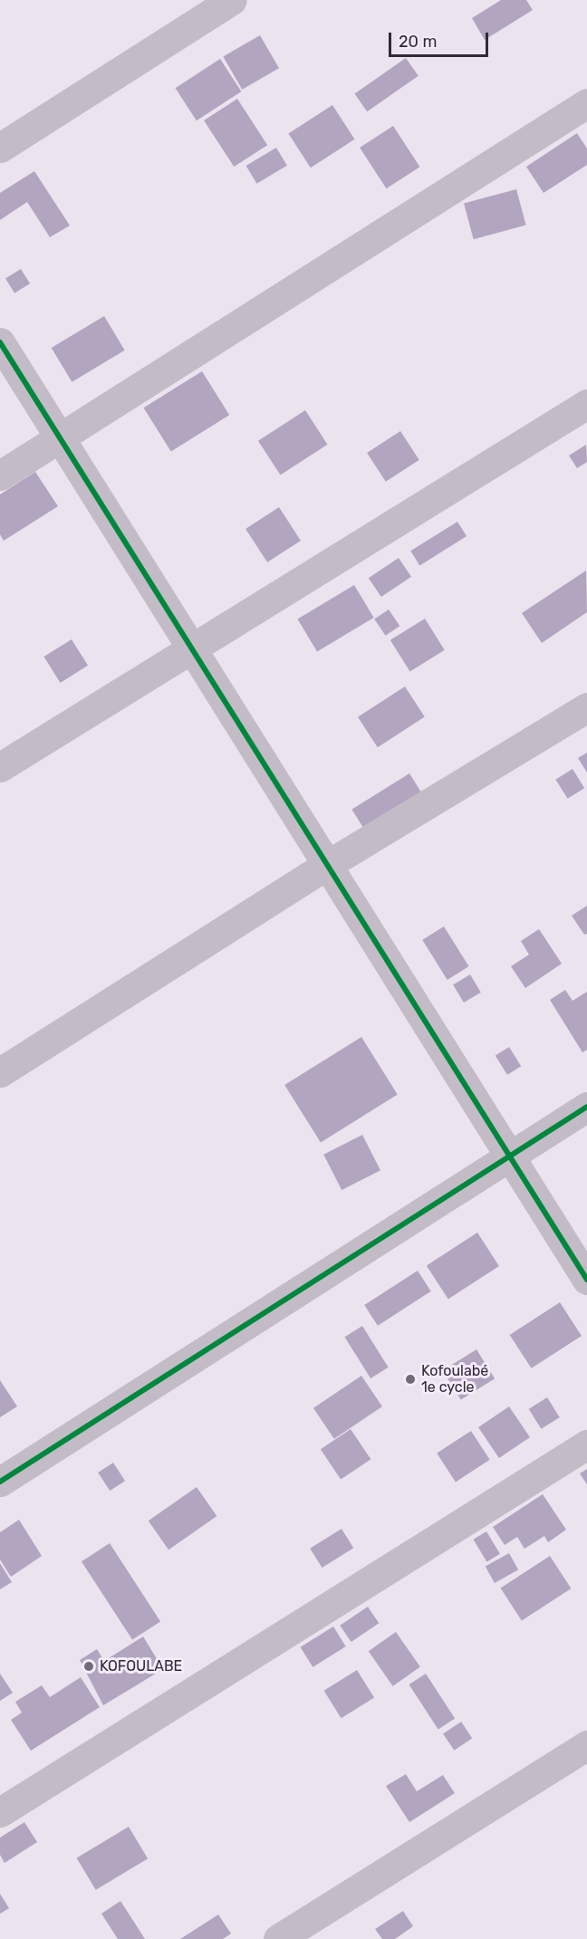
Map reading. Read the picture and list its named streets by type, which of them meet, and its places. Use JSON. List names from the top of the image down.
{
  "places": ["Kofoulabé 1e cycle", "KOFOULABE"],
  "scale_bar": "20 m"
}
